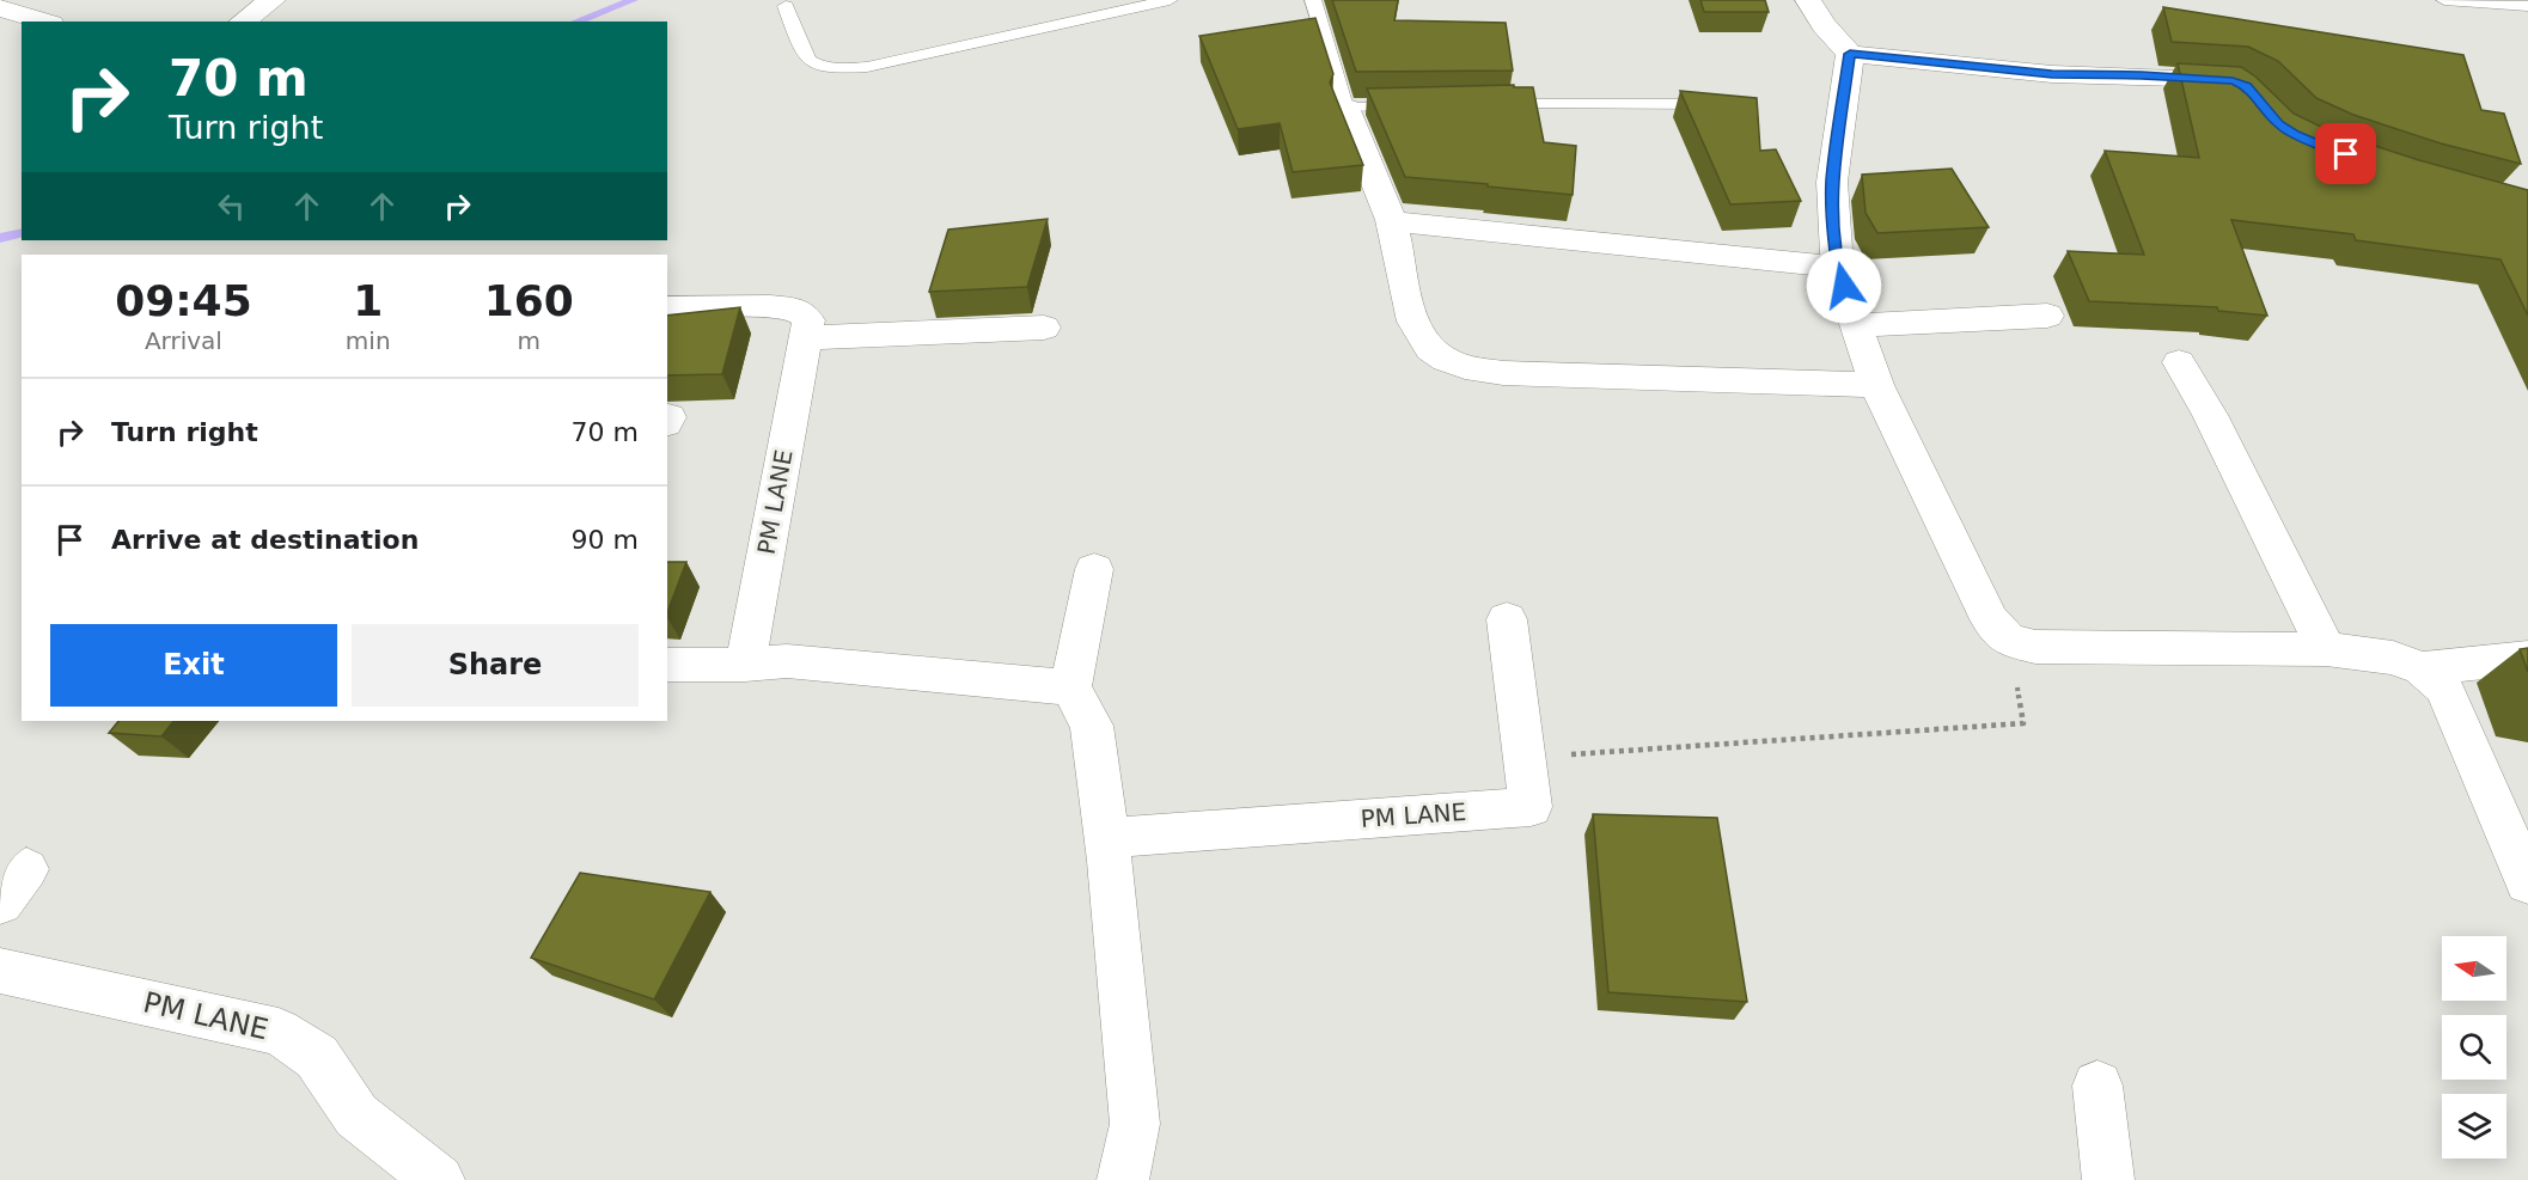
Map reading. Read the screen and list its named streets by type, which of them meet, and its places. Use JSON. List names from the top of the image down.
{
  "streets": {
    "street": ["PM LANE"]
  },
  "north": "left",
  "page": {
    "turn": ["70 m", "Turn right"],
    "eta": [
      "09:45",
      "Arrival",
      "1",
      "min",
      "160",
      "m"
    ],
    "list": [
      {
        "name": "Turn right",
        "value": "70 m"
      },
      {
        "name": "Arrive at destination",
        "value": "90 m"
      }
    ],
    "buttons": ["Exit", "Share"]
  }
}
